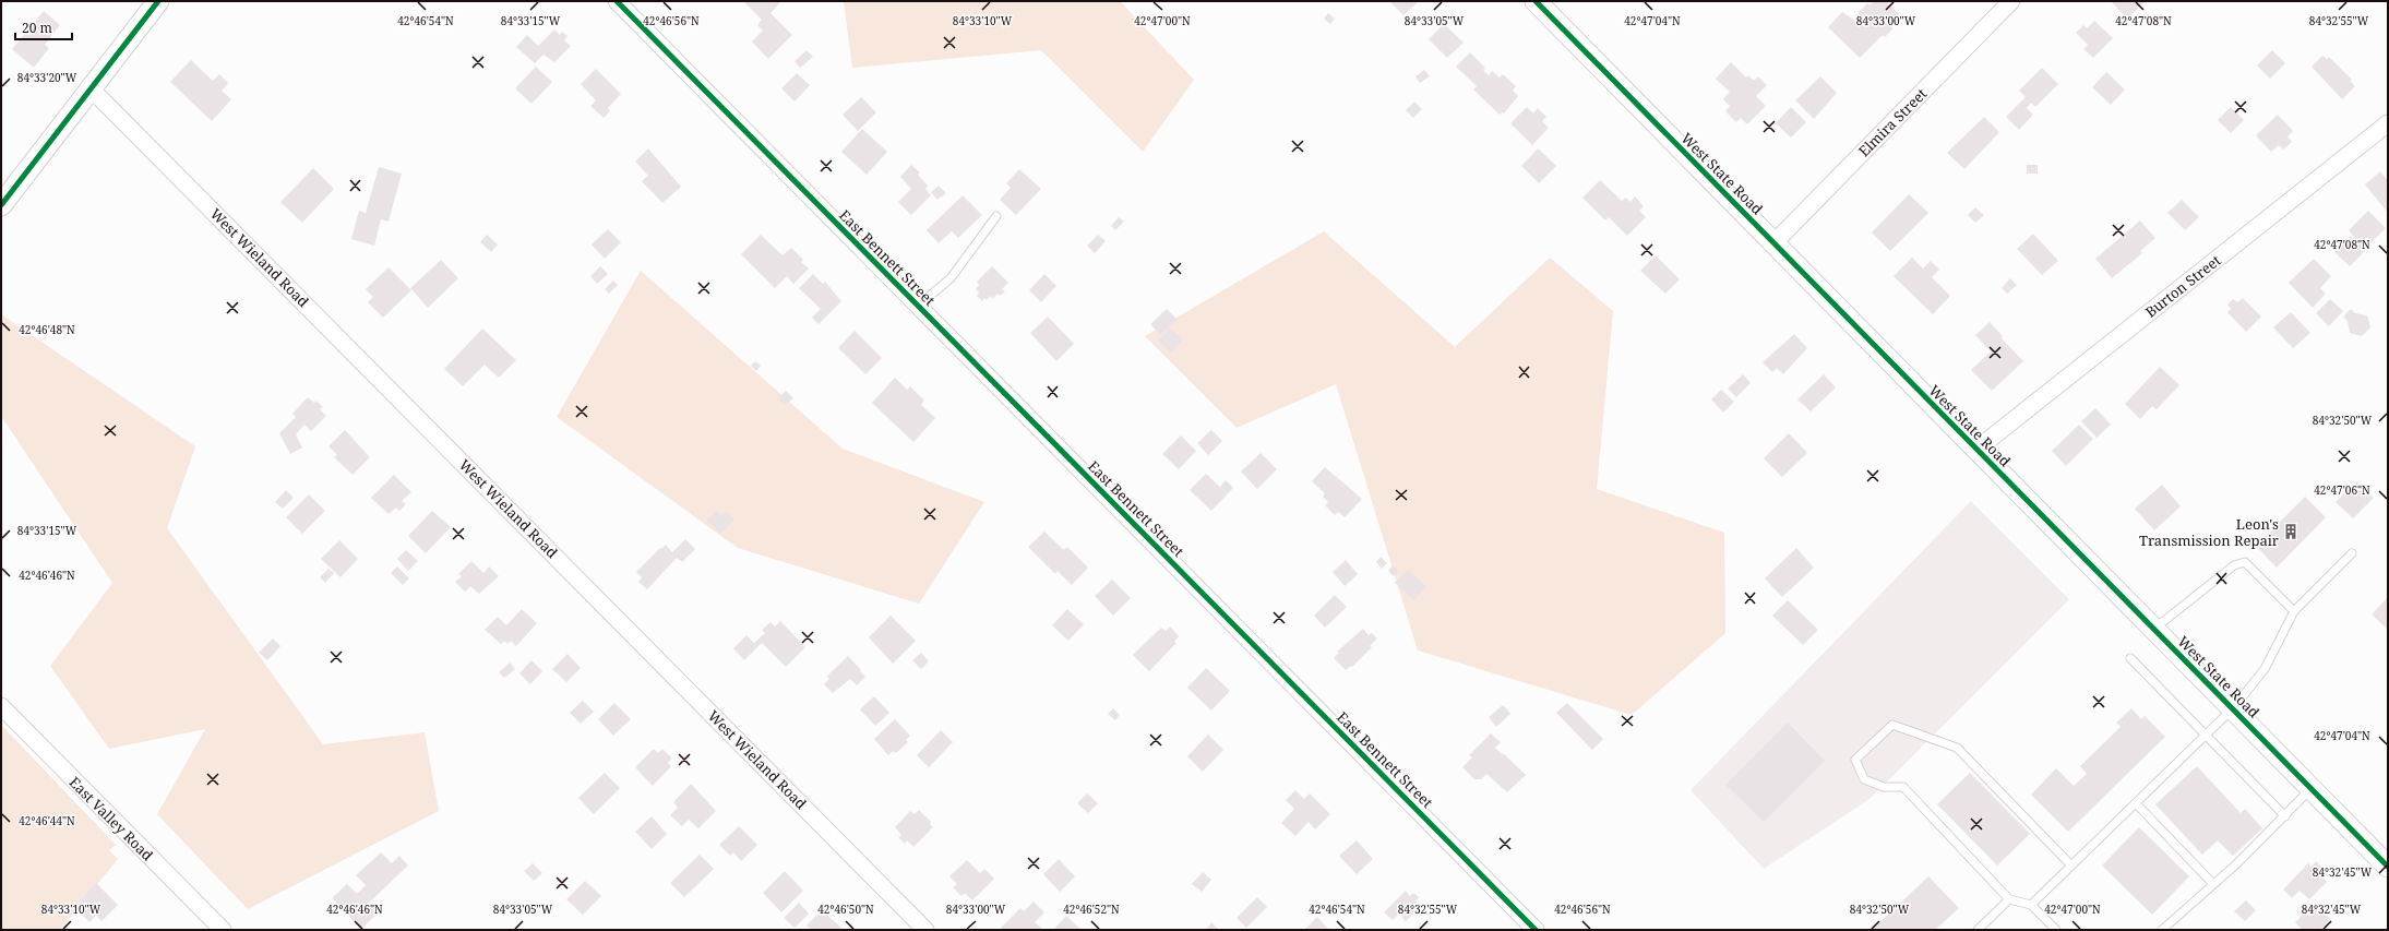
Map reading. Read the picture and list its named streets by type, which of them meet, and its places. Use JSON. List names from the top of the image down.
{
  "streets": {
    "street": [
      "Elmira Street",
      "West State Road",
      "West Wieland Road",
      "East Bennett Street",
      "Burton Street",
      "East Valley Road"
    ]
  },
  "crossings": [
    ["Elmira Street", "West State Road"],
    ["West State Road", "Burton Street"]
  ],
  "places": {
    "building": ["Leon's Transmission Repair"]
  },
  "scale_bar": "20 m",
  "coordinates": [
    "42°46'54\"N",
    "84°33'15\"W",
    "42°46'56\"N",
    "84°33'10\"W",
    "42°47'00\"N",
    "84°33'05\"W",
    "42°47'04\"N",
    "84°33'00\"W",
    "42°47'08\"N",
    "84°32'55\"W",
    "84°33'20\"W",
    "42°46'48\"N",
    "84°32'50\"W",
    "42°47'06\"N",
    "42°46'46\"N",
    "42°46'44\"N",
    "84°32'45\"W",
    "42°46'50\"N",
    "42°46'52\"N"
  ]
}
